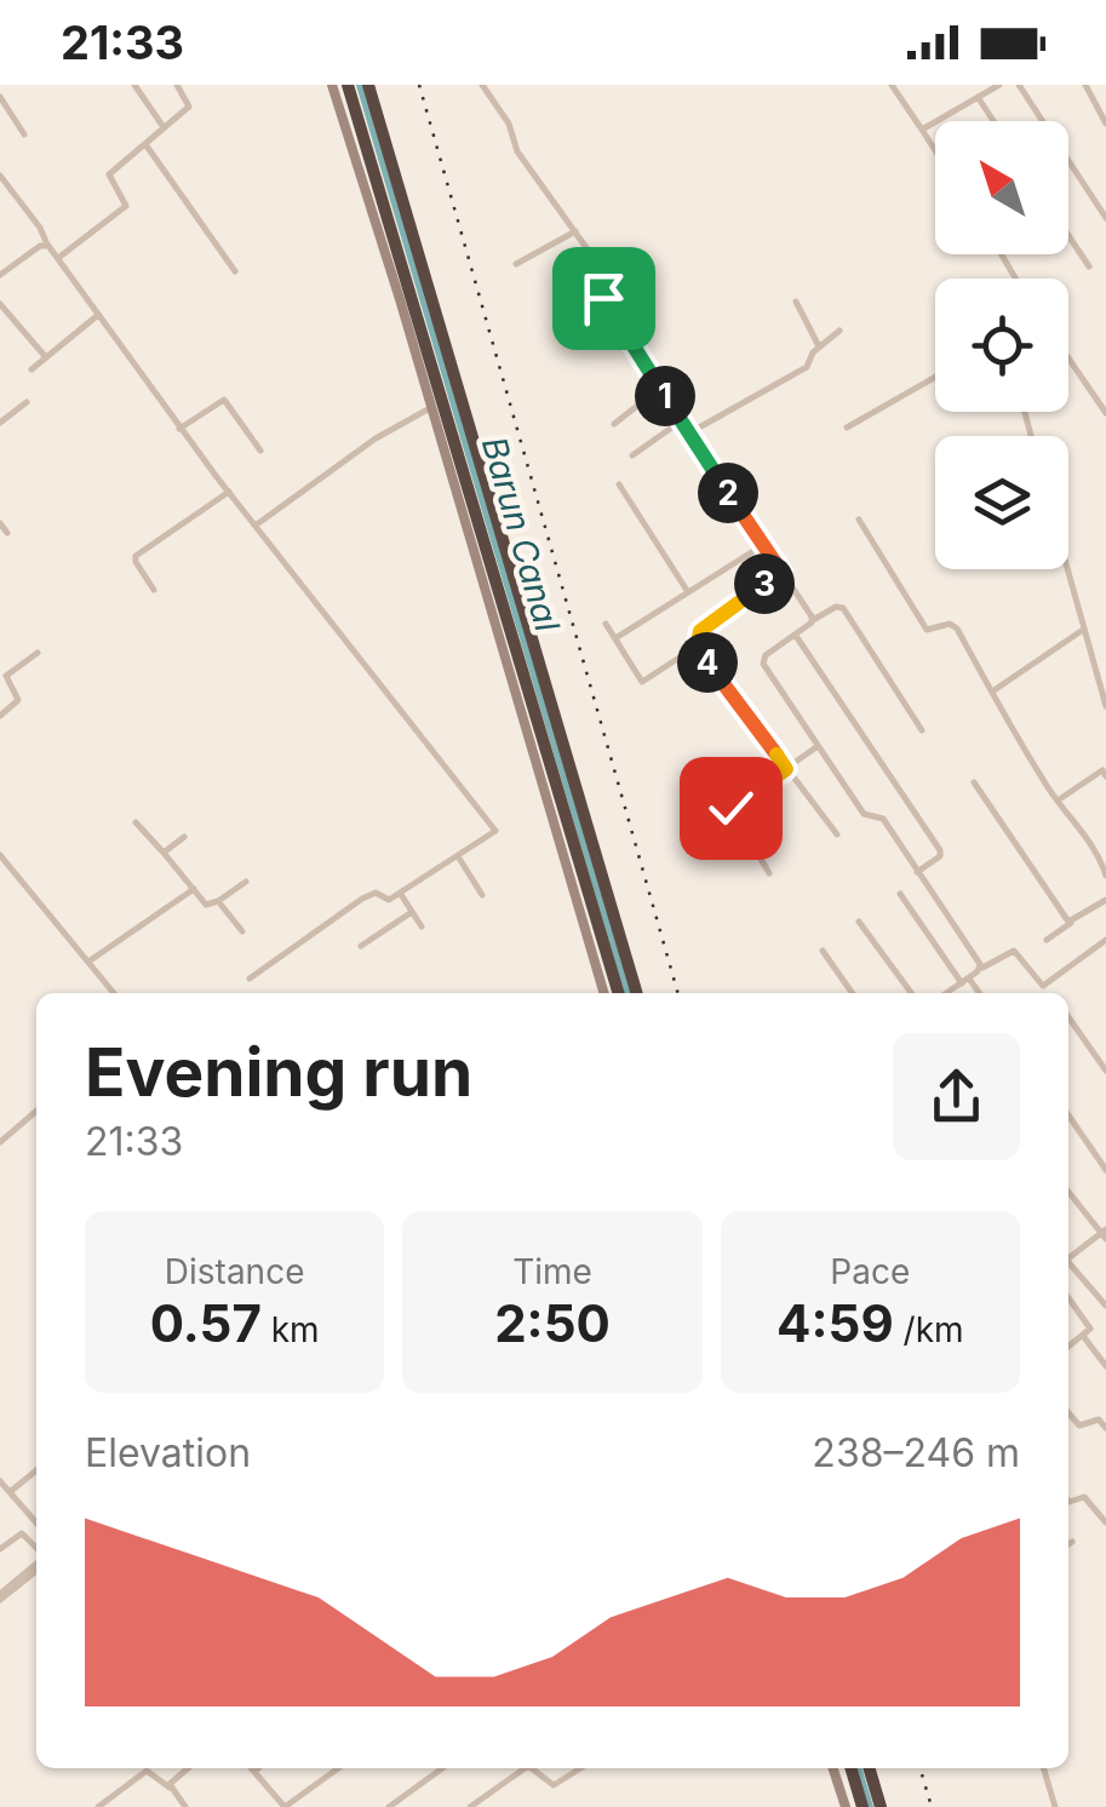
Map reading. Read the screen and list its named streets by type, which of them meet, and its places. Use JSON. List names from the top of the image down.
{
  "water": ["Barun Canal"],
  "north": "top left",
  "page": {
    "status": "21:33",
    "pins": [
      "1",
      "2",
      "3",
      "4"
    ],
    "heading": ["Evening run", "21:33"],
    "stats": [
      ["Distance", "0.57 km"],
      ["Time", "2:50"],
      ["Pace", "4:59 /km"]
    ],
    "chart": ["Elevation", "238–246 m"]
  }
}
